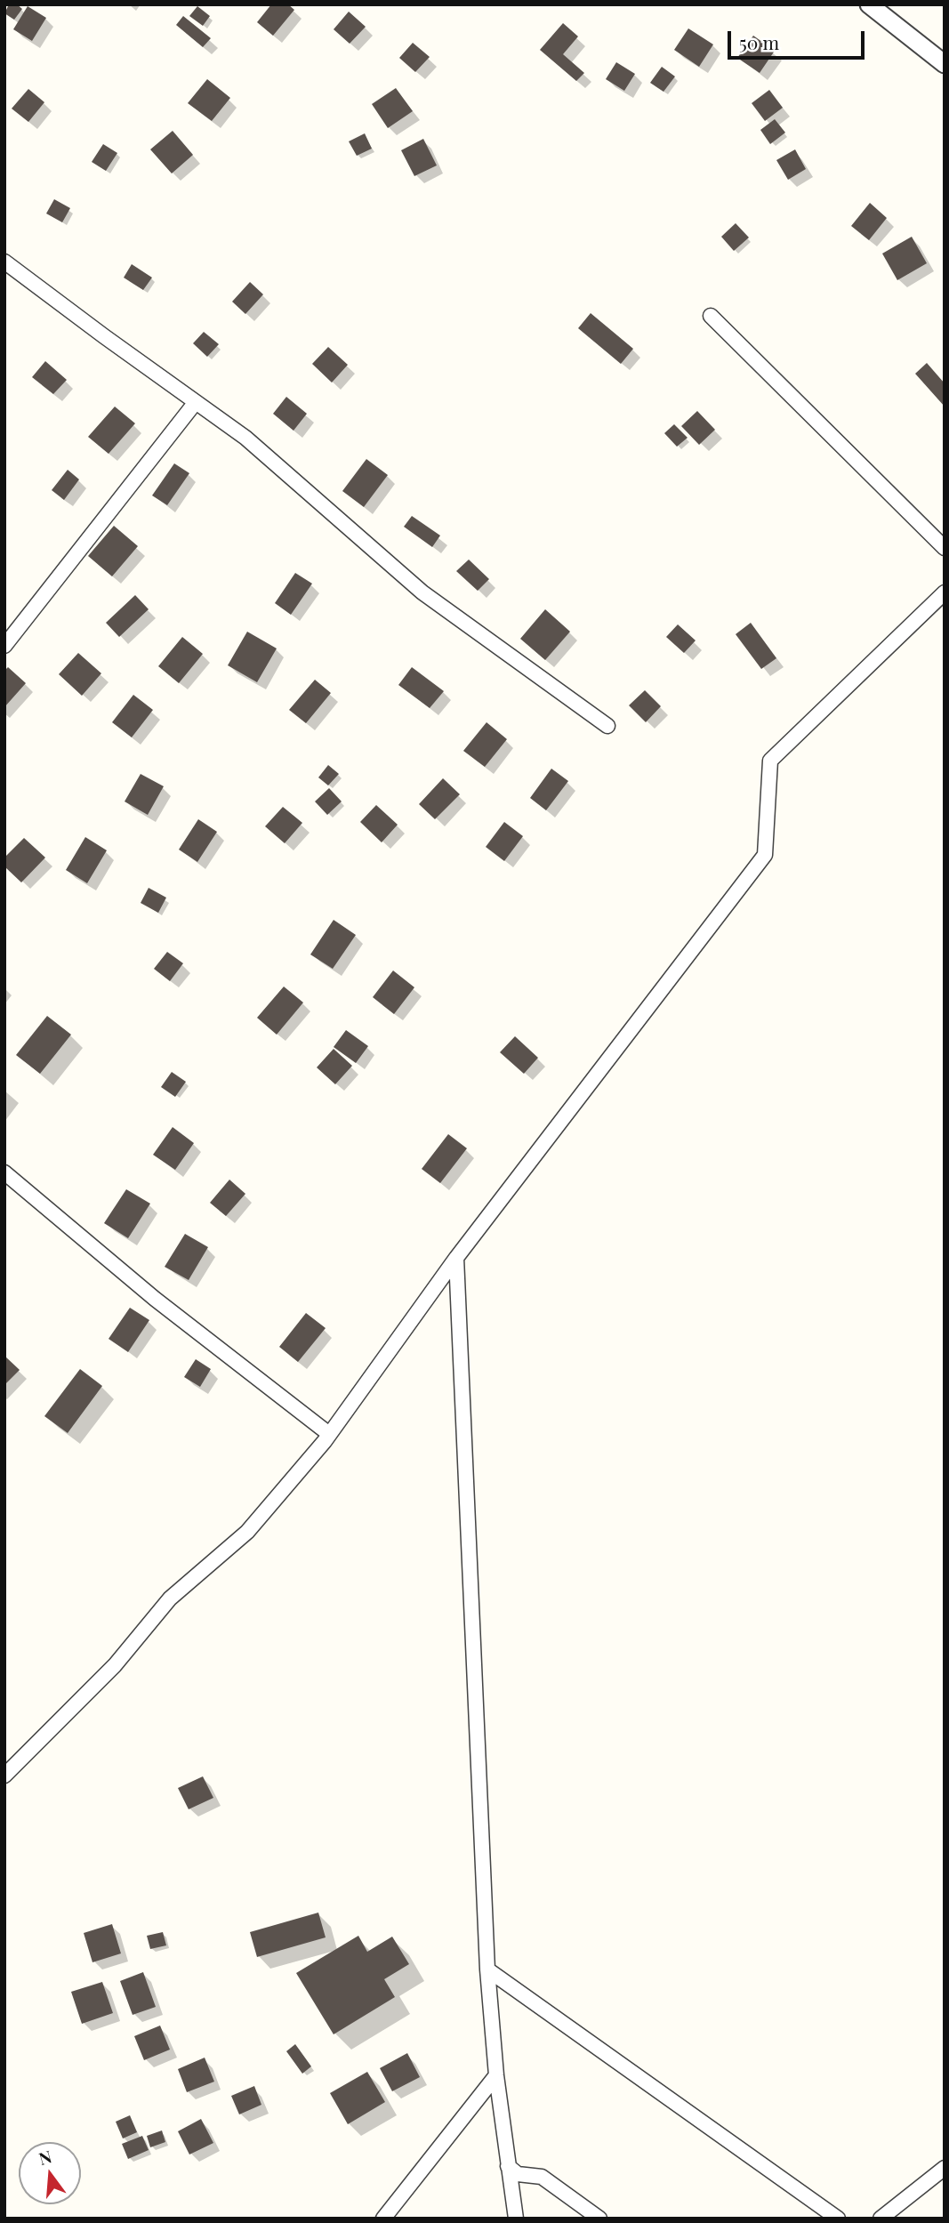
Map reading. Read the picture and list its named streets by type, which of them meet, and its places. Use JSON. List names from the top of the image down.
{
  "scale_bar": "50 m",
  "north": "top"
}
